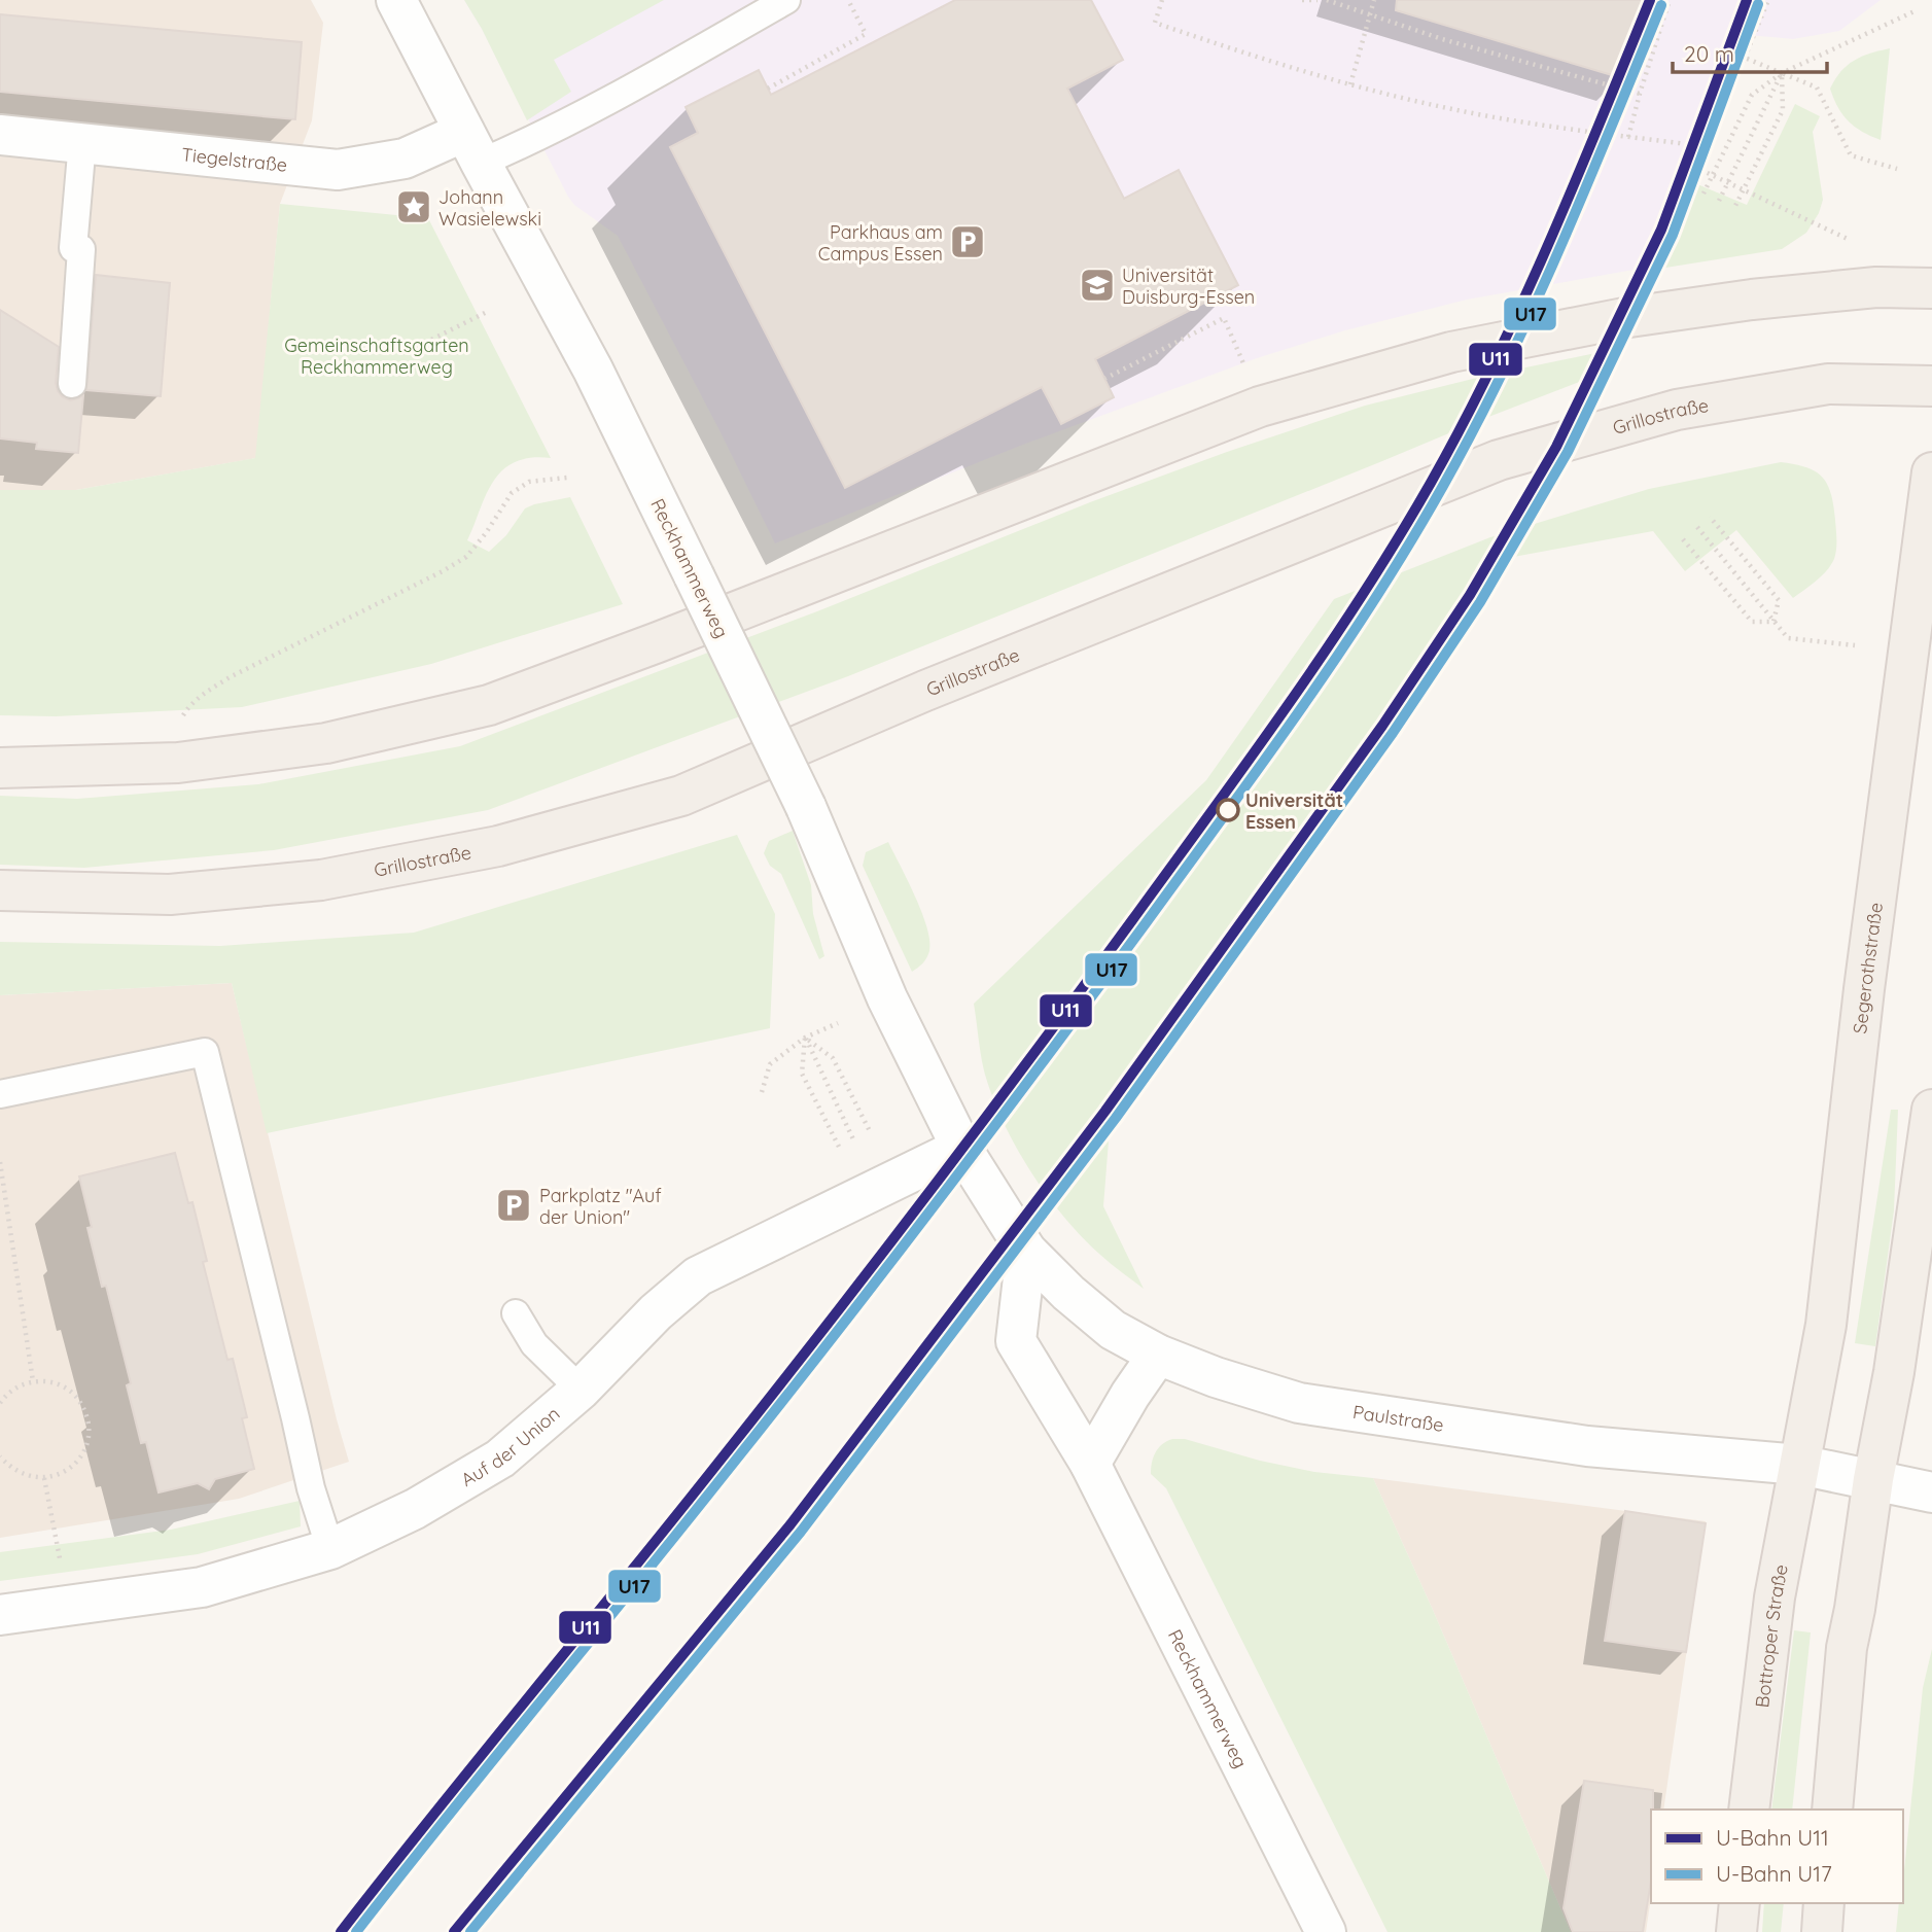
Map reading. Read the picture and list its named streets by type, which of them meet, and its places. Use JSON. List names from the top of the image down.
{
  "streets": {
    "main road": ["Grillostraße", "Segerothstraße", "Bottroper Straße"],
    "street": [
      "Tiegelstraße",
      "Reckhammerweg",
      "Paulstraße",
      "Auf der Union"
    ]
  },
  "crossings": [
    ["Tiegelstraße", "Reckhammerweg"],
    ["Reckhammerweg", "Paulstraße"],
    ["Reckhammerweg", "Auf der Union"],
    ["Segerothstraße", "Paulstraße"],
    ["Segerothstraße", "Bottroper Straße"],
    ["Paulstraße", "Auf der Union"],
    ["Paulstraße", "Bottroper Straße"]
  ],
  "parks": ["Gemeinschaftsgarten Reckhammerweg"],
  "places": {
    "place": ["Johann Wasielewski"],
    "parking": ["Parkhaus am Campus Essen", "Parkplatz \"Auf der Union\""],
    "school or university": ["Universität Duisburg-Essen"],
    "other": ["Universität Essen"]
  },
  "lines": ["metro line U11", "metro line U17"],
  "legend": ["U-Bahn U11", "U-Bahn U17"],
  "scale_bar": "20 m"
}
